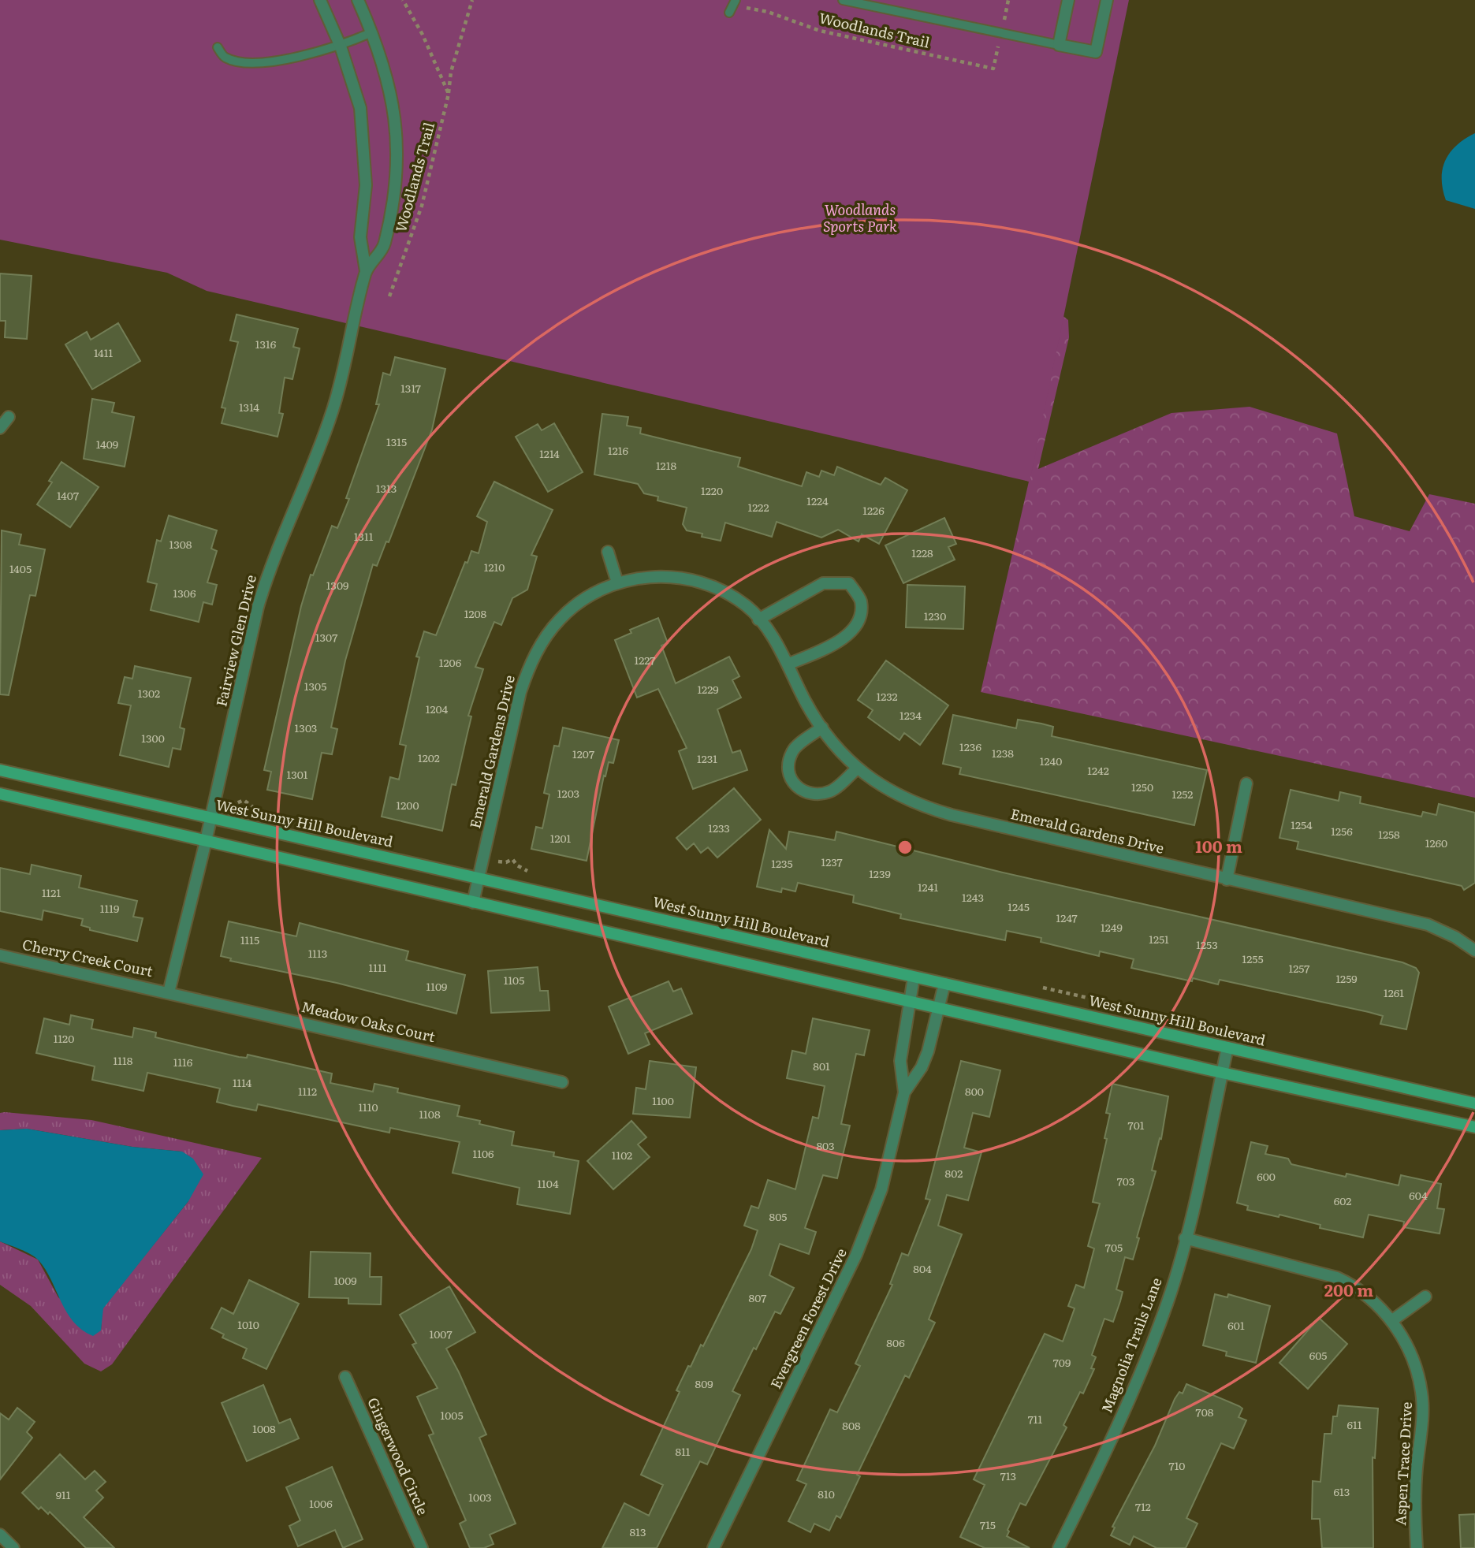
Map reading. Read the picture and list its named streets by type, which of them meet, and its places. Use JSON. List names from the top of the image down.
{
  "streets": {
    "street": [
      "Fairview Glen Drive",
      "Emerald Gardens Drive",
      "West Sunny Hill Boulevard",
      "Cherry Creek Court",
      "Meadow Oaks Court",
      "Evergreen Forest Drive",
      "Magnolia Trails Lane",
      "Gingerwood Circle",
      "Aspen Trace Drive"
    ],
    "path": ["Woodlands Trail"]
  },
  "crossings": [
    ["Fairview Glen Drive", "West Sunny Hill Boulevard"],
    ["Fairview Glen Drive", "Cherry Creek Court"],
    ["Fairview Glen Drive", "Meadow Oaks Court"],
    ["Emerald Gardens Drive", "West Sunny Hill Boulevard"],
    ["West Sunny Hill Boulevard", "Evergreen Forest Drive"],
    ["West Sunny Hill Boulevard", "Magnolia Trails Lane"],
    ["Cherry Creek Court", "Meadow Oaks Court"],
    ["Magnolia Trails Lane", "Aspen Trace Drive"]
  ],
  "parks": ["Woodlands Sports Park"],
  "house_numbers": [
    "1316",
    "1411",
    "1317",
    "1314",
    "1315",
    "1409",
    "1216",
    "1214",
    "1218",
    "1313",
    "1220",
    "1407",
    "1224",
    "1222",
    "1226",
    "1311",
    "1308",
    "1228",
    "1210",
    "1405",
    "1309",
    "1306",
    "1208",
    "1230",
    "1307",
    "1227",
    "1206",
    "1305",
    "1229",
    "1302",
    "1232",
    "1204",
    "1234",
    "1303",
    "1300",
    "1236",
    "1238",
    "1207",
    "1202",
    "1231",
    "1240",
    "1242",
    "1301",
    "1250",
    "1203",
    "1252",
    "1200",
    "1254",
    "1233",
    "1256",
    "1258",
    "1201",
    "1260",
    "1237",
    "1235",
    "1239",
    "1241",
    "1121",
    "1243",
    "1245",
    "1119",
    "1247",
    "1249",
    "1251",
    "1115",
    "1253",
    "1113",
    "1255",
    "1111",
    "1257",
    "1259",
    "1105",
    "1109",
    "1261",
    "1120",
    "1118",
    "1116",
    "801",
    "1114",
    "1112",
    "800",
    "1100",
    "1110",
    "1108",
    "701",
    "803",
    "1106",
    "1102",
    "802",
    "600",
    "703",
    "1104",
    "604",
    "602",
    "805",
    "705",
    "804",
    "1009",
    "807",
    "1010",
    "601",
    "1007",
    "806",
    "605",
    "709",
    "809",
    "708",
    "1005",
    "711",
    "611",
    "808",
    "1008",
    "811",
    "710",
    "713",
    "613",
    "810",
    "911",
    "1003",
    "1006",
    "712",
    "715",
    "813"
  ],
  "rings": ["100 m", "200 m"]
}
